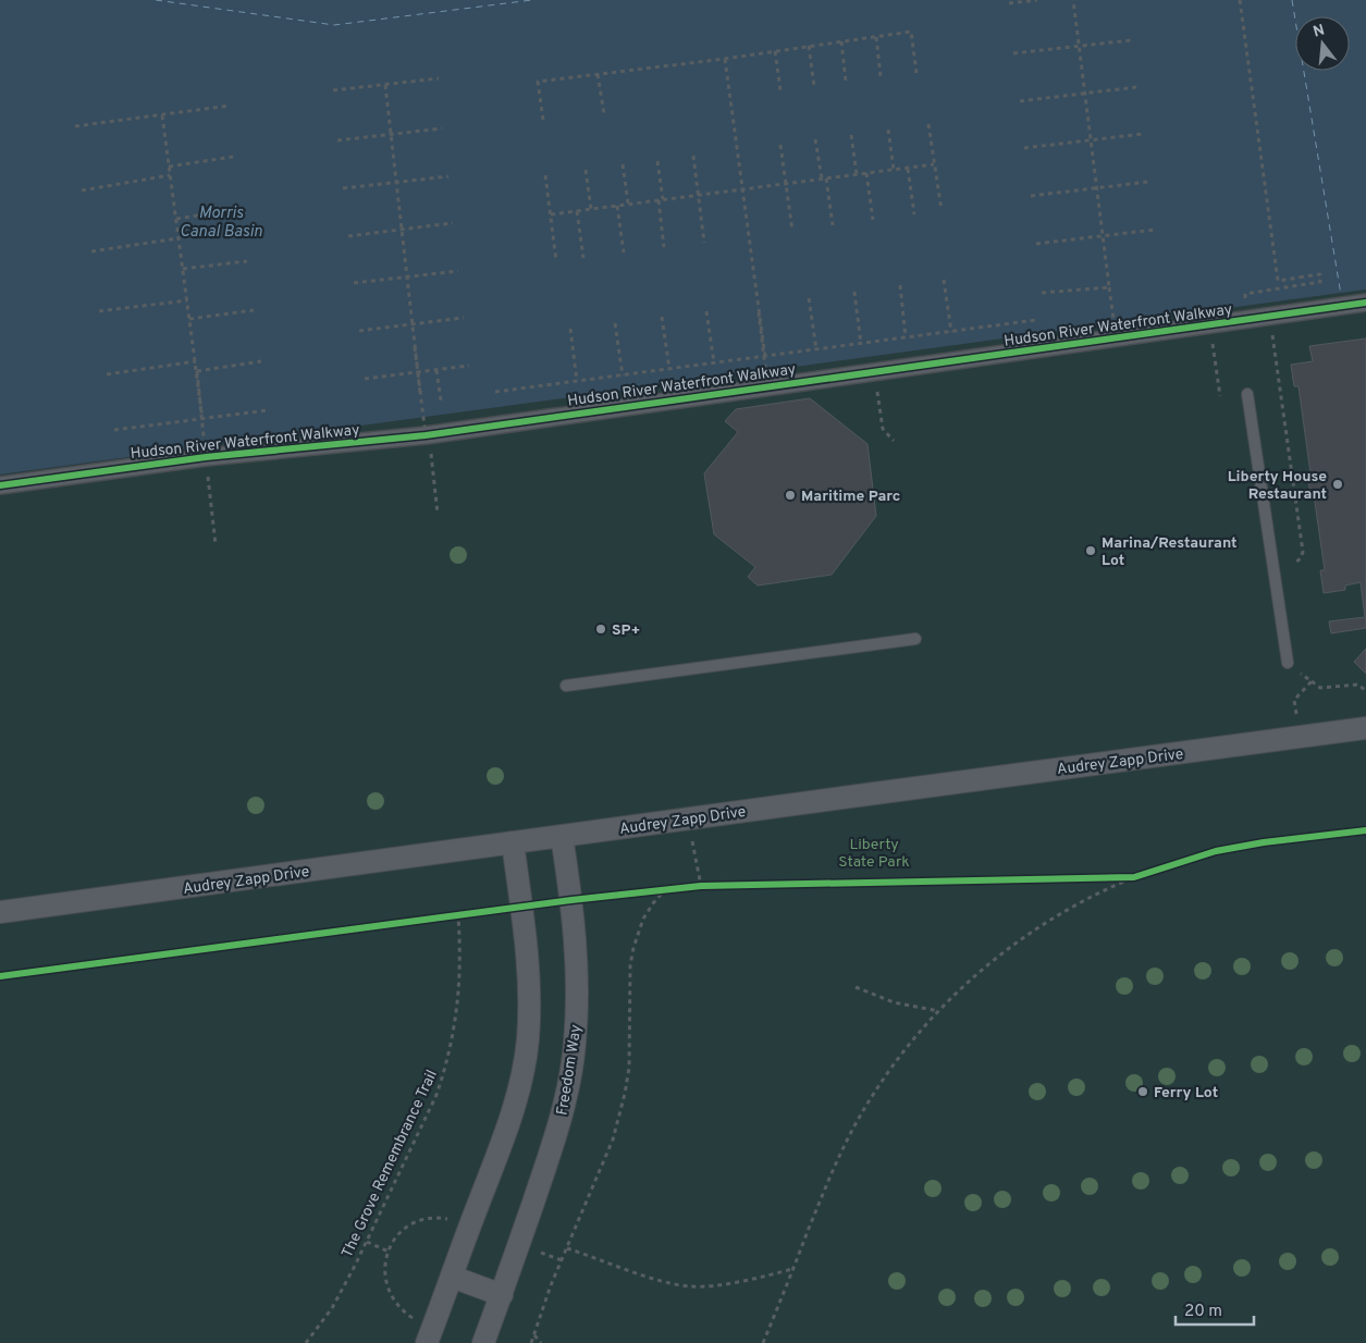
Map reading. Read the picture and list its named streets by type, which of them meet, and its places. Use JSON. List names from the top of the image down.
{
  "streets": {
    "street": ["Hudson River Waterfront Walkway", "Audrey Zapp Drive", "Freedom Way"],
    "path": ["The Grove Remembrance Trail"]
  },
  "crossings": [
    ["Audrey Zapp Drive", "Freedom Way"]
  ],
  "water": ["Morris Canal Basin"],
  "parks": ["Liberty State Park"],
  "places": [
    "Liberty House Restaurant",
    "Maritime Parc",
    "Marina/Restaurant Lot",
    "SP+",
    "Ferry Lot"
  ],
  "scale_bar": "20 m",
  "north": "top"
}
